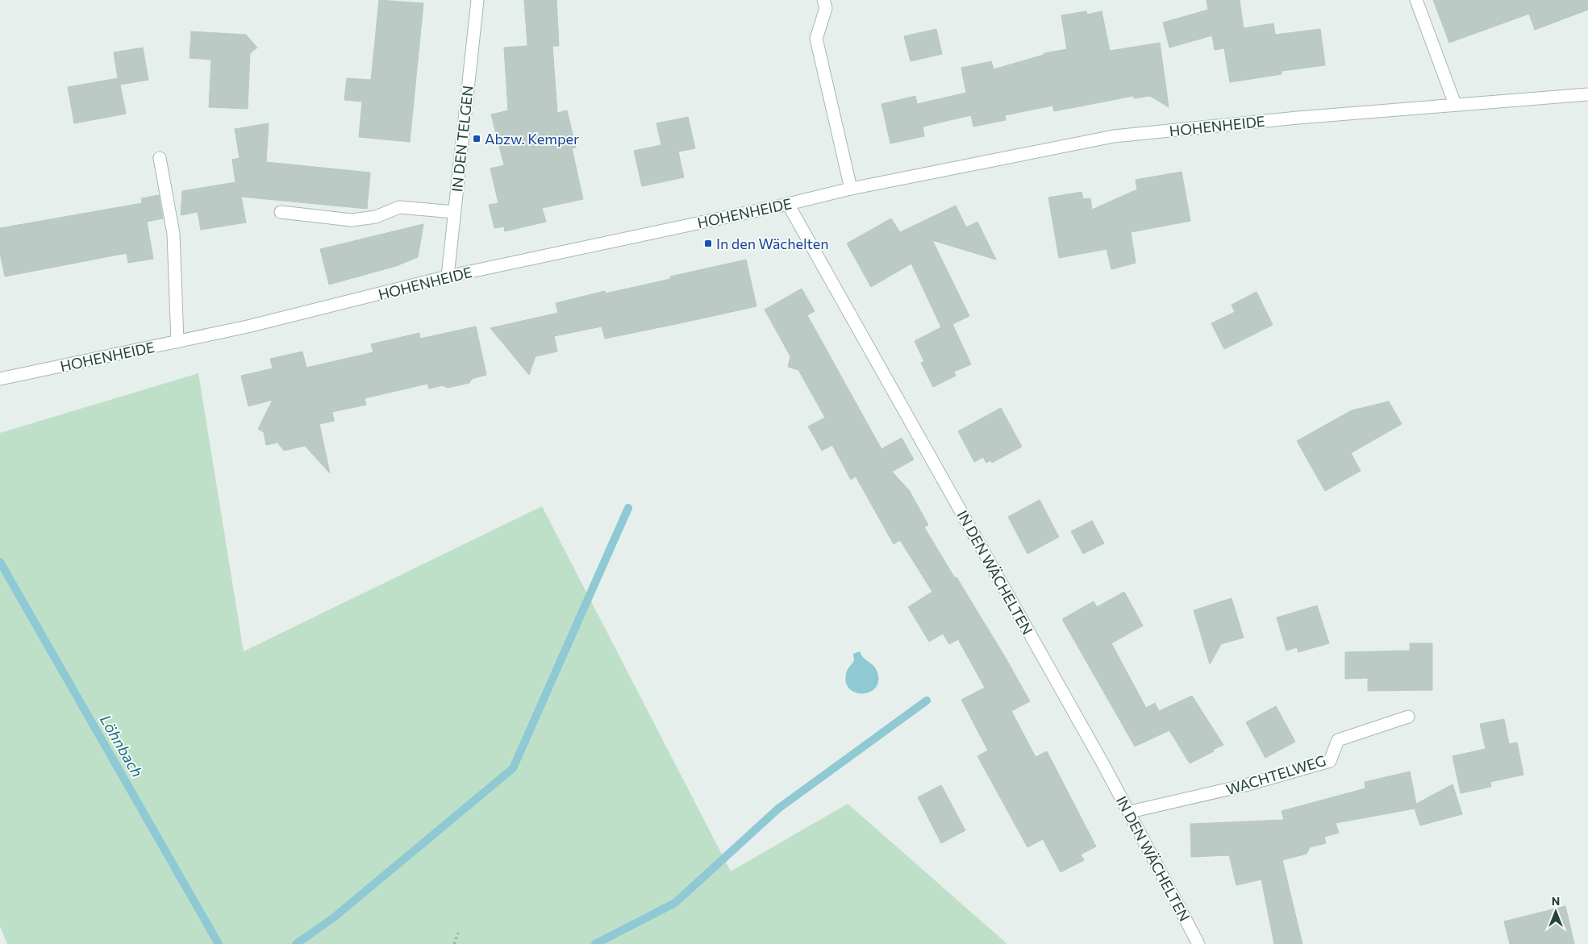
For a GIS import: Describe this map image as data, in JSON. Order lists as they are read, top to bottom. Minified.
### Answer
{"streets":{"street":["HOHENHEIDE","IN DEN TELGEN","IN DEN WÄCHELTEN","WACHTELWEG"]},"crossings":[["HOHENHEIDE","IN DEN TELGEN"],["HOHENHEIDE","IN DEN WÄCHELTEN"],["IN DEN WÄCHELTEN","WACHTELWEG"]],"water":["Löhnbach"],"places":{"transit":["Abzw. Kemper","In den Wächelten"]},"north":"top"}
